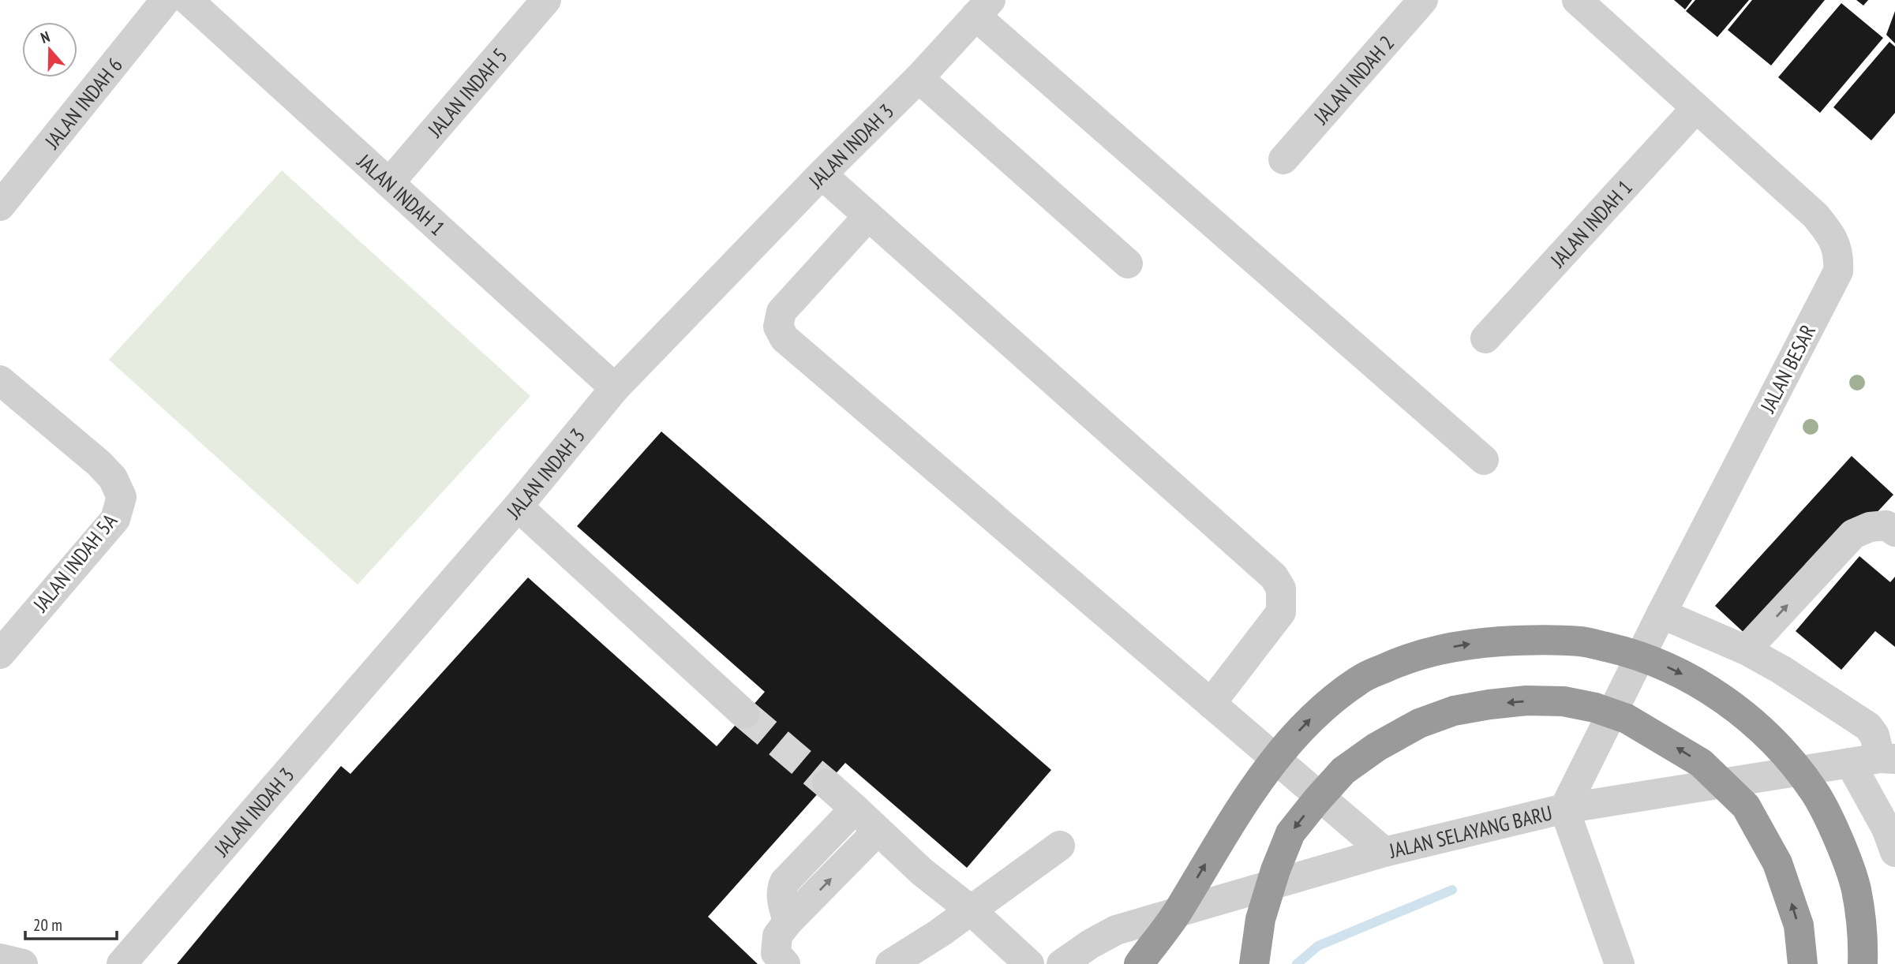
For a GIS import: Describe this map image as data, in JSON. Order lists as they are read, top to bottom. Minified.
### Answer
{"streets":{"street":["JALAN INDAH 2","JALAN INDAH 5","JALAN INDAH 6","JALAN INDAH 3","JALAN INDAH 1","JALAN BESAR","JALAN INDAH 5A","JALAN SELAYANG BARU"]},"crossings":[["JALAN INDAH 5","JALAN INDAH 1"],["JALAN INDAH 3","JALAN INDAH 1"],["JALAN INDAH 1","JALAN BESAR"],["JALAN BESAR","JALAN SELAYANG BARU"]],"scale_bar":"20 m","north":"top"}
